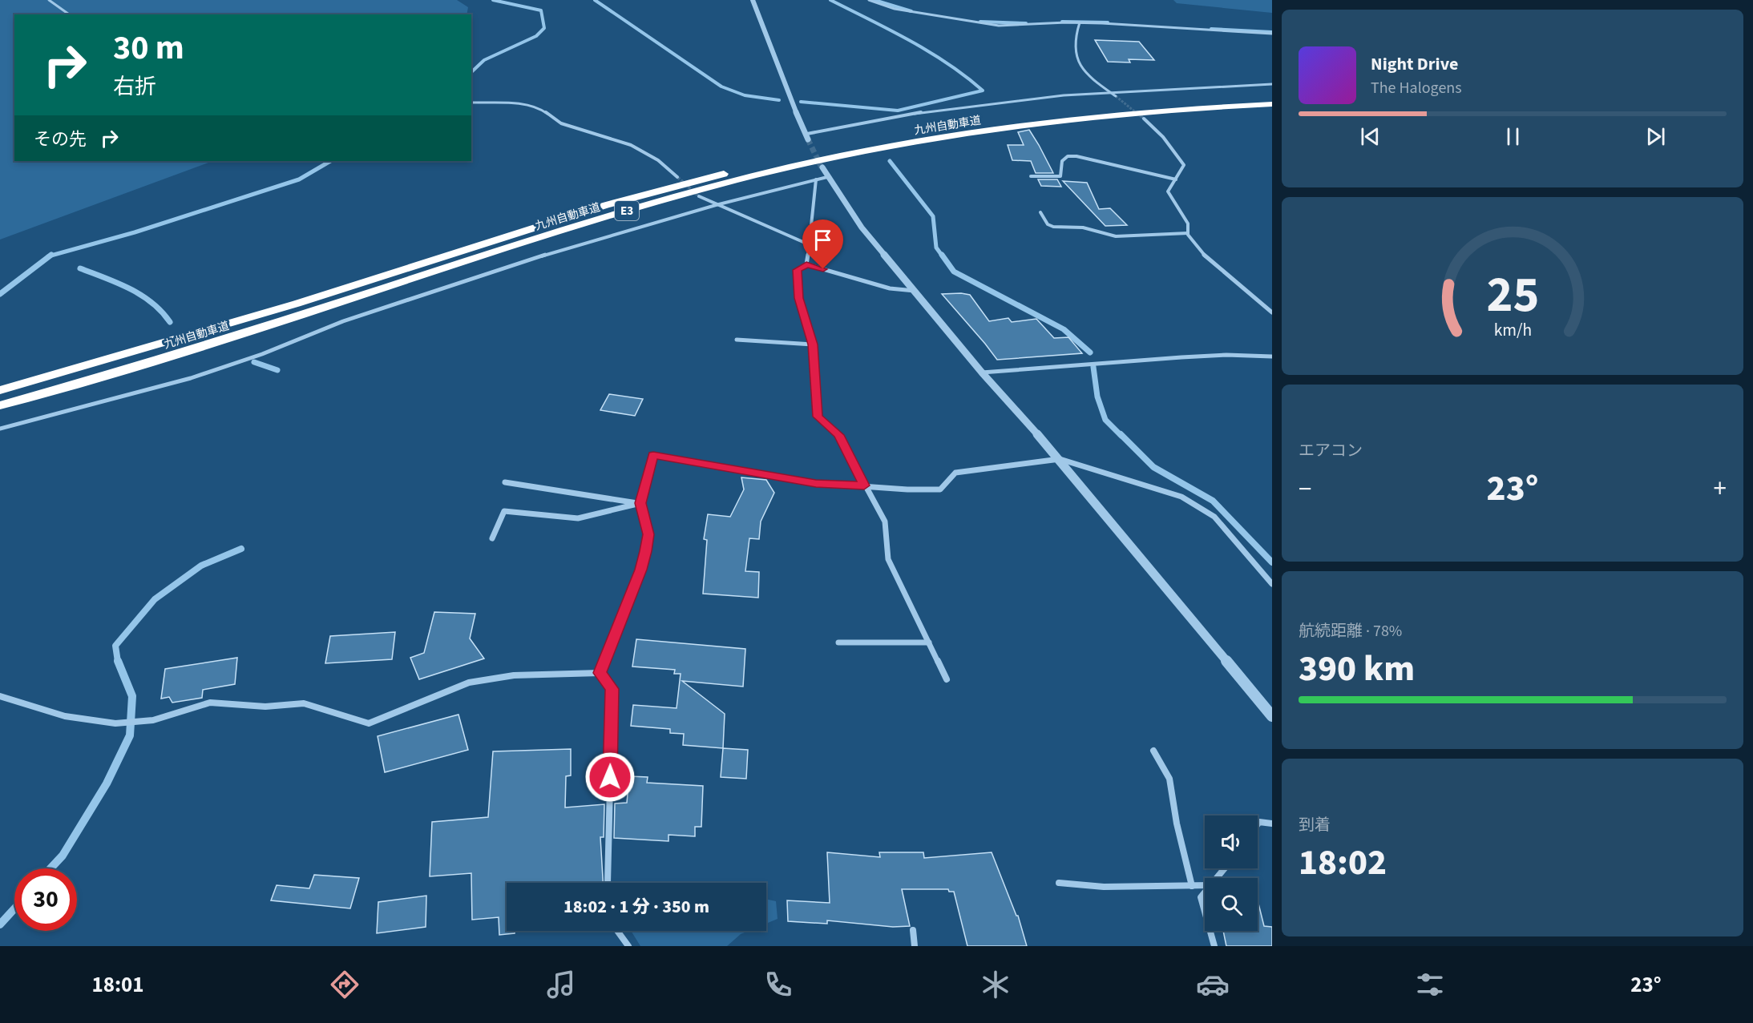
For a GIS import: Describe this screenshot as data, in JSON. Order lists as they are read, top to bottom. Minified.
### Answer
{"streets":{"highway":["九州自動車道","E3"]},"page":{"turn":["30 m","右折"],"song":["Night Drive","The Halogens"],"then":"その先","tile":["エアコン",["航続距離 · 78%","390 km"],["到着","18:02"]],"heat":["−","23°","+"],"limit":"30","trip":"18:02 · 1 分 · 350 m","tabs":["18:01","23°"],"gauge":["25","km/h"]}}
